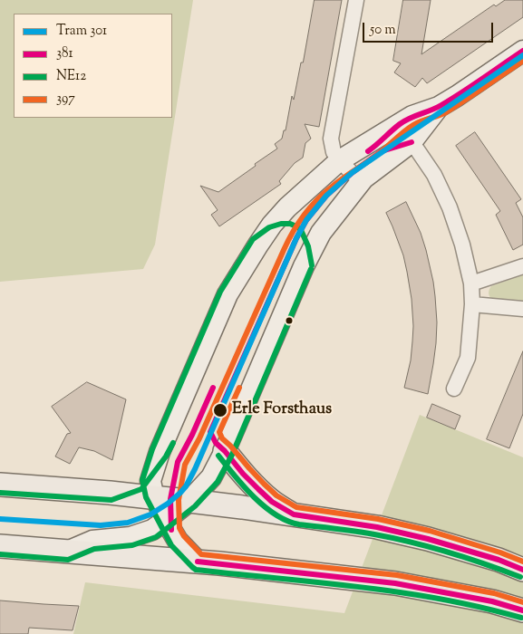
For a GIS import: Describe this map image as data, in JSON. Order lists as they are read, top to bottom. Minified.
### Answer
{"places":["Erle Forsthaus"],"lines":["transit line 381","tram line 301","transit line 397","transit line NE12"],"legend":["Tram 301","381","NE12","397"],"scale_bar":"50 m"}
